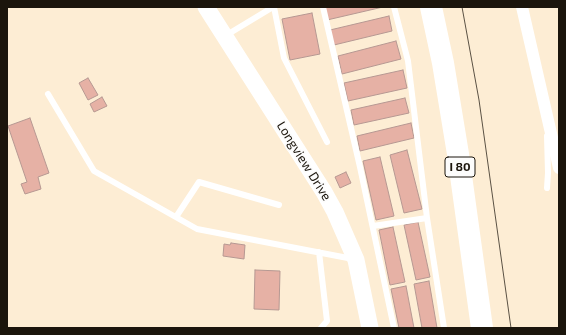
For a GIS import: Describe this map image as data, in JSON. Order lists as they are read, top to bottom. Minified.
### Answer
{"streets":{"highway":["I 80"],"street":["Longview Drive"]}}
